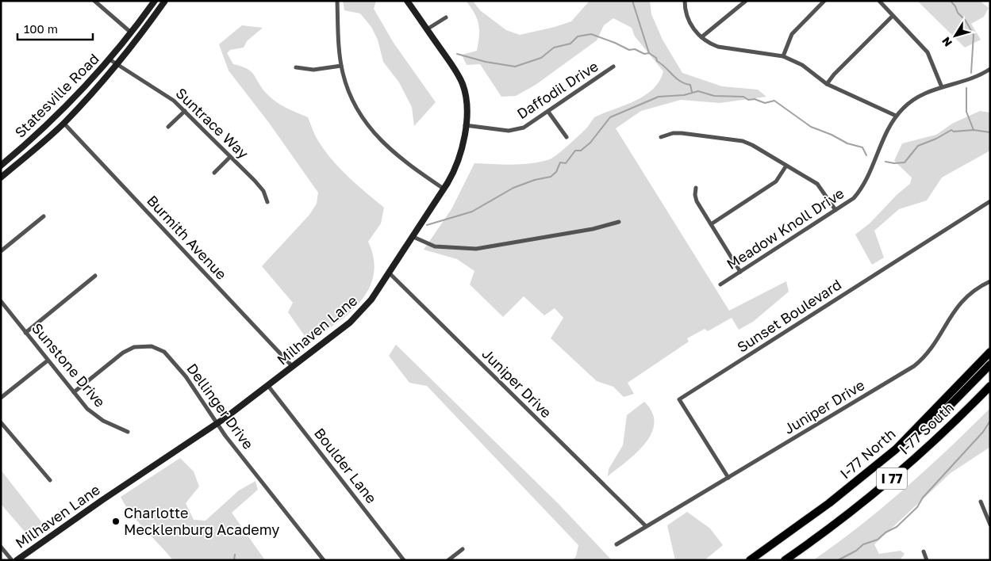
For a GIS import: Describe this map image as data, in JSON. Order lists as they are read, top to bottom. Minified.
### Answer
{"streets":{"highway":["I-77 South","I-77 North","I 77"],"street":["Daffodil Drive","Statesville Road","Suntrace Way","Meadow Knoll Drive","Burmith Avenue","Sunset Boulevard","Milhaven Lane","Sunstone Drive","Juniper Drive","Dellinger Drive","Boulder Lane"]},"crossings":[["Daffodil Drive","Milhaven Lane"],["Statesville Road","Suntrace Way"],["Statesville Road","Burmith Avenue"],["Burmith Avenue","Milhaven Lane"],["Sunset Boulevard","Juniper Drive"],["Milhaven Lane","Juniper Drive"],["Milhaven Lane","Dellinger Drive"],["Milhaven Lane","Boulder Lane"],["Sunstone Drive","Dellinger Drive"],["I-77 North","I 77"]],"places":["Charlotte Mecklenburg Academy"],"scale_bar":"100 m","north":"bottom left"}
